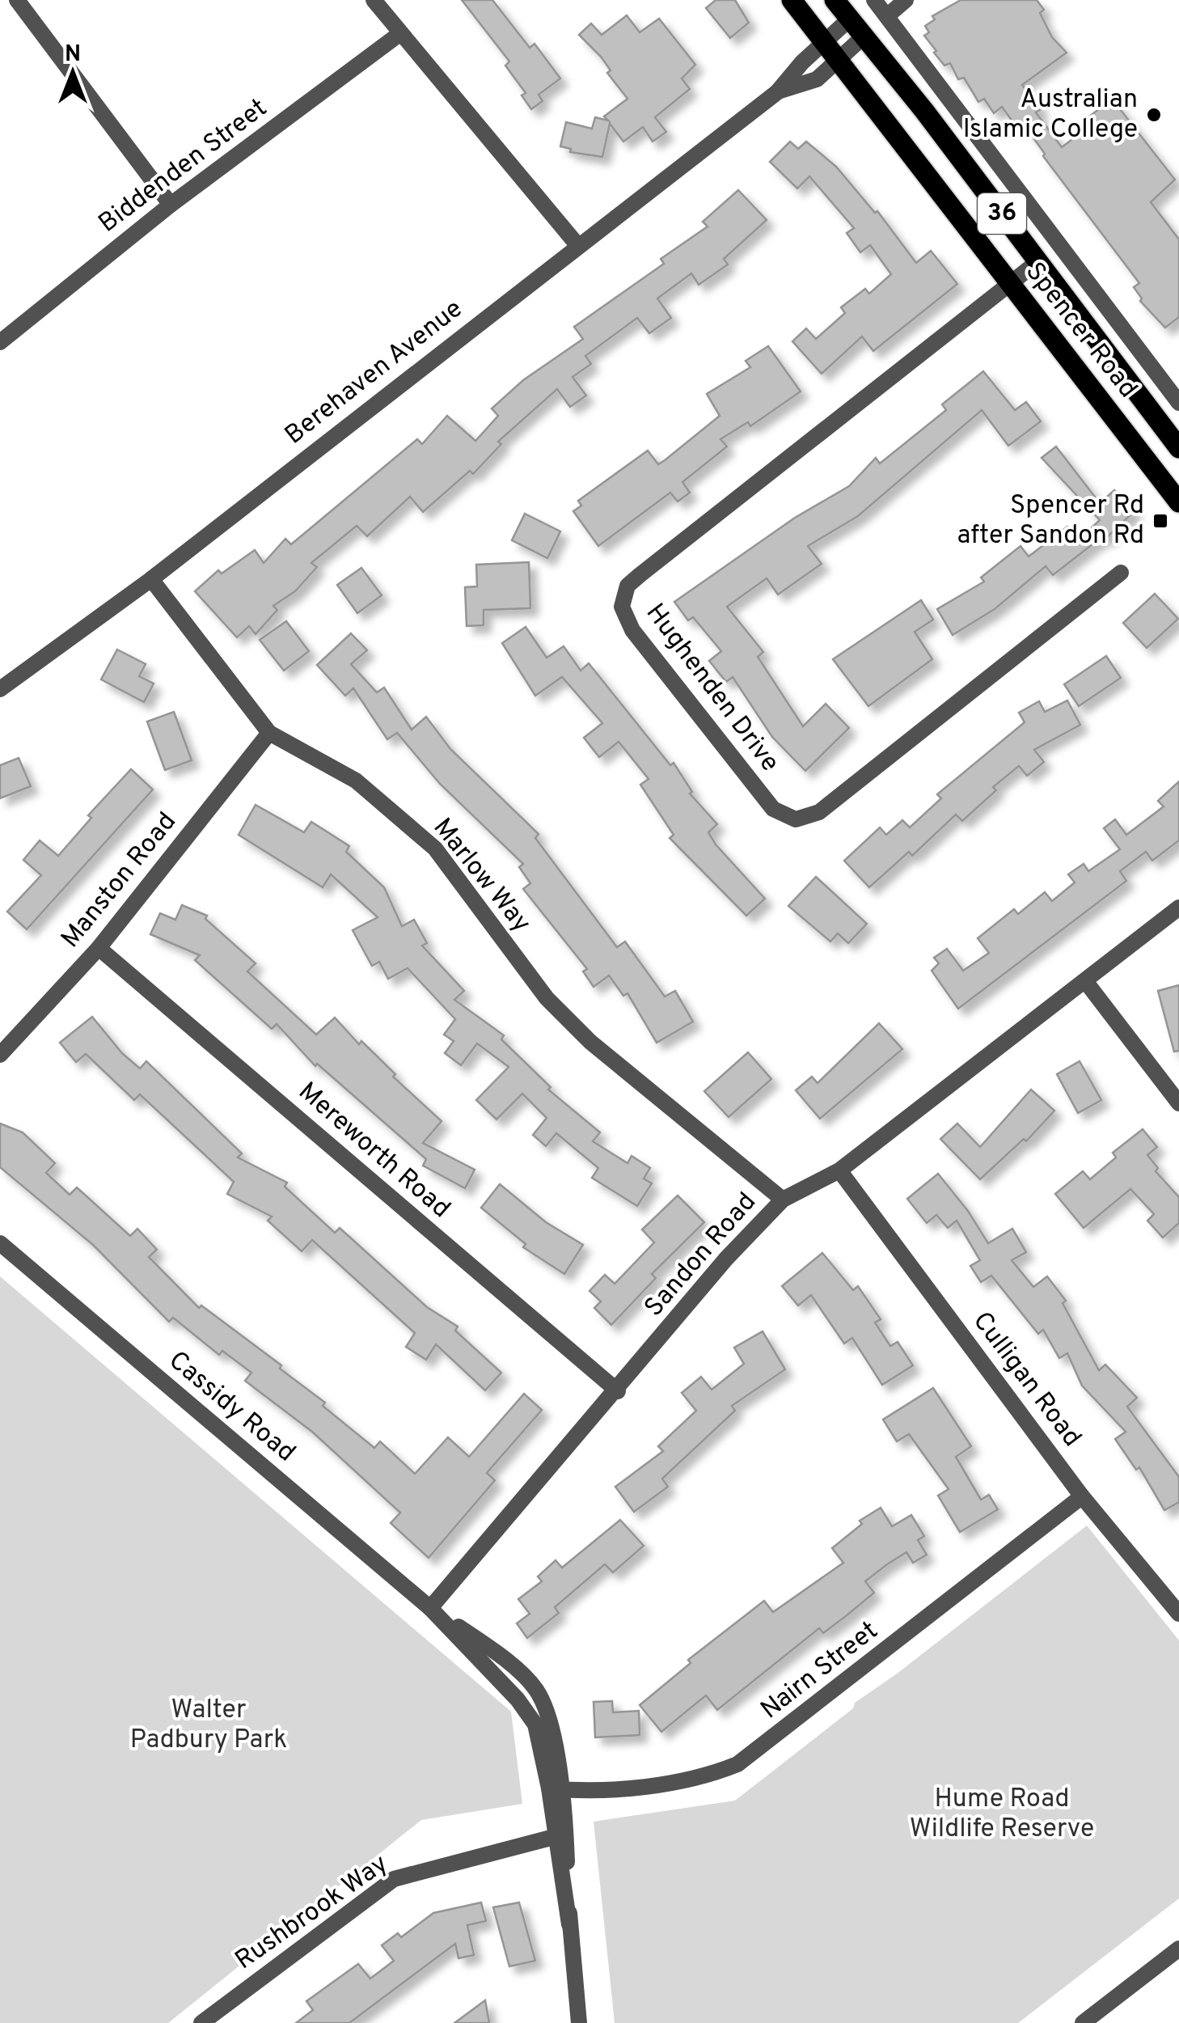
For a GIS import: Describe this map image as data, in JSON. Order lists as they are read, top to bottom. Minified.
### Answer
{"streets":{"main road":["36","Spencer Road"],"street":["Biddenden Street","Berehaven Avenue","Hughenden Drive","Marlow Way","Manston Road","Mereworth Road","Sandon Road","Culligan Road","Cassidy Road","Nairn Street","Rushbrook Way"]},"crossings":[["Spencer Road","Berehaven Avenue"],["Spencer Road","Hughenden Drive"],["Berehaven Avenue","Marlow Way"],["Marlow Way","Manston Road"],["Marlow Way","Sandon Road"],["Manston Road","Mereworth Road"],["Mereworth Road","Sandon Road"],["Sandon Road","Culligan Road"],["Sandon Road","Cassidy Road"],["Culligan Road","Nairn Street"],["Cassidy Road","Nairn Street"],["Cassidy Road","Rushbrook Way"]],"parks":["Walter Padbury Park","Hume Road Wildlife Reserve"],"places":{"other":["Australian Islamic College"],"transit":["Spencer Rd after Sandon Rd"]},"north":"top"}
